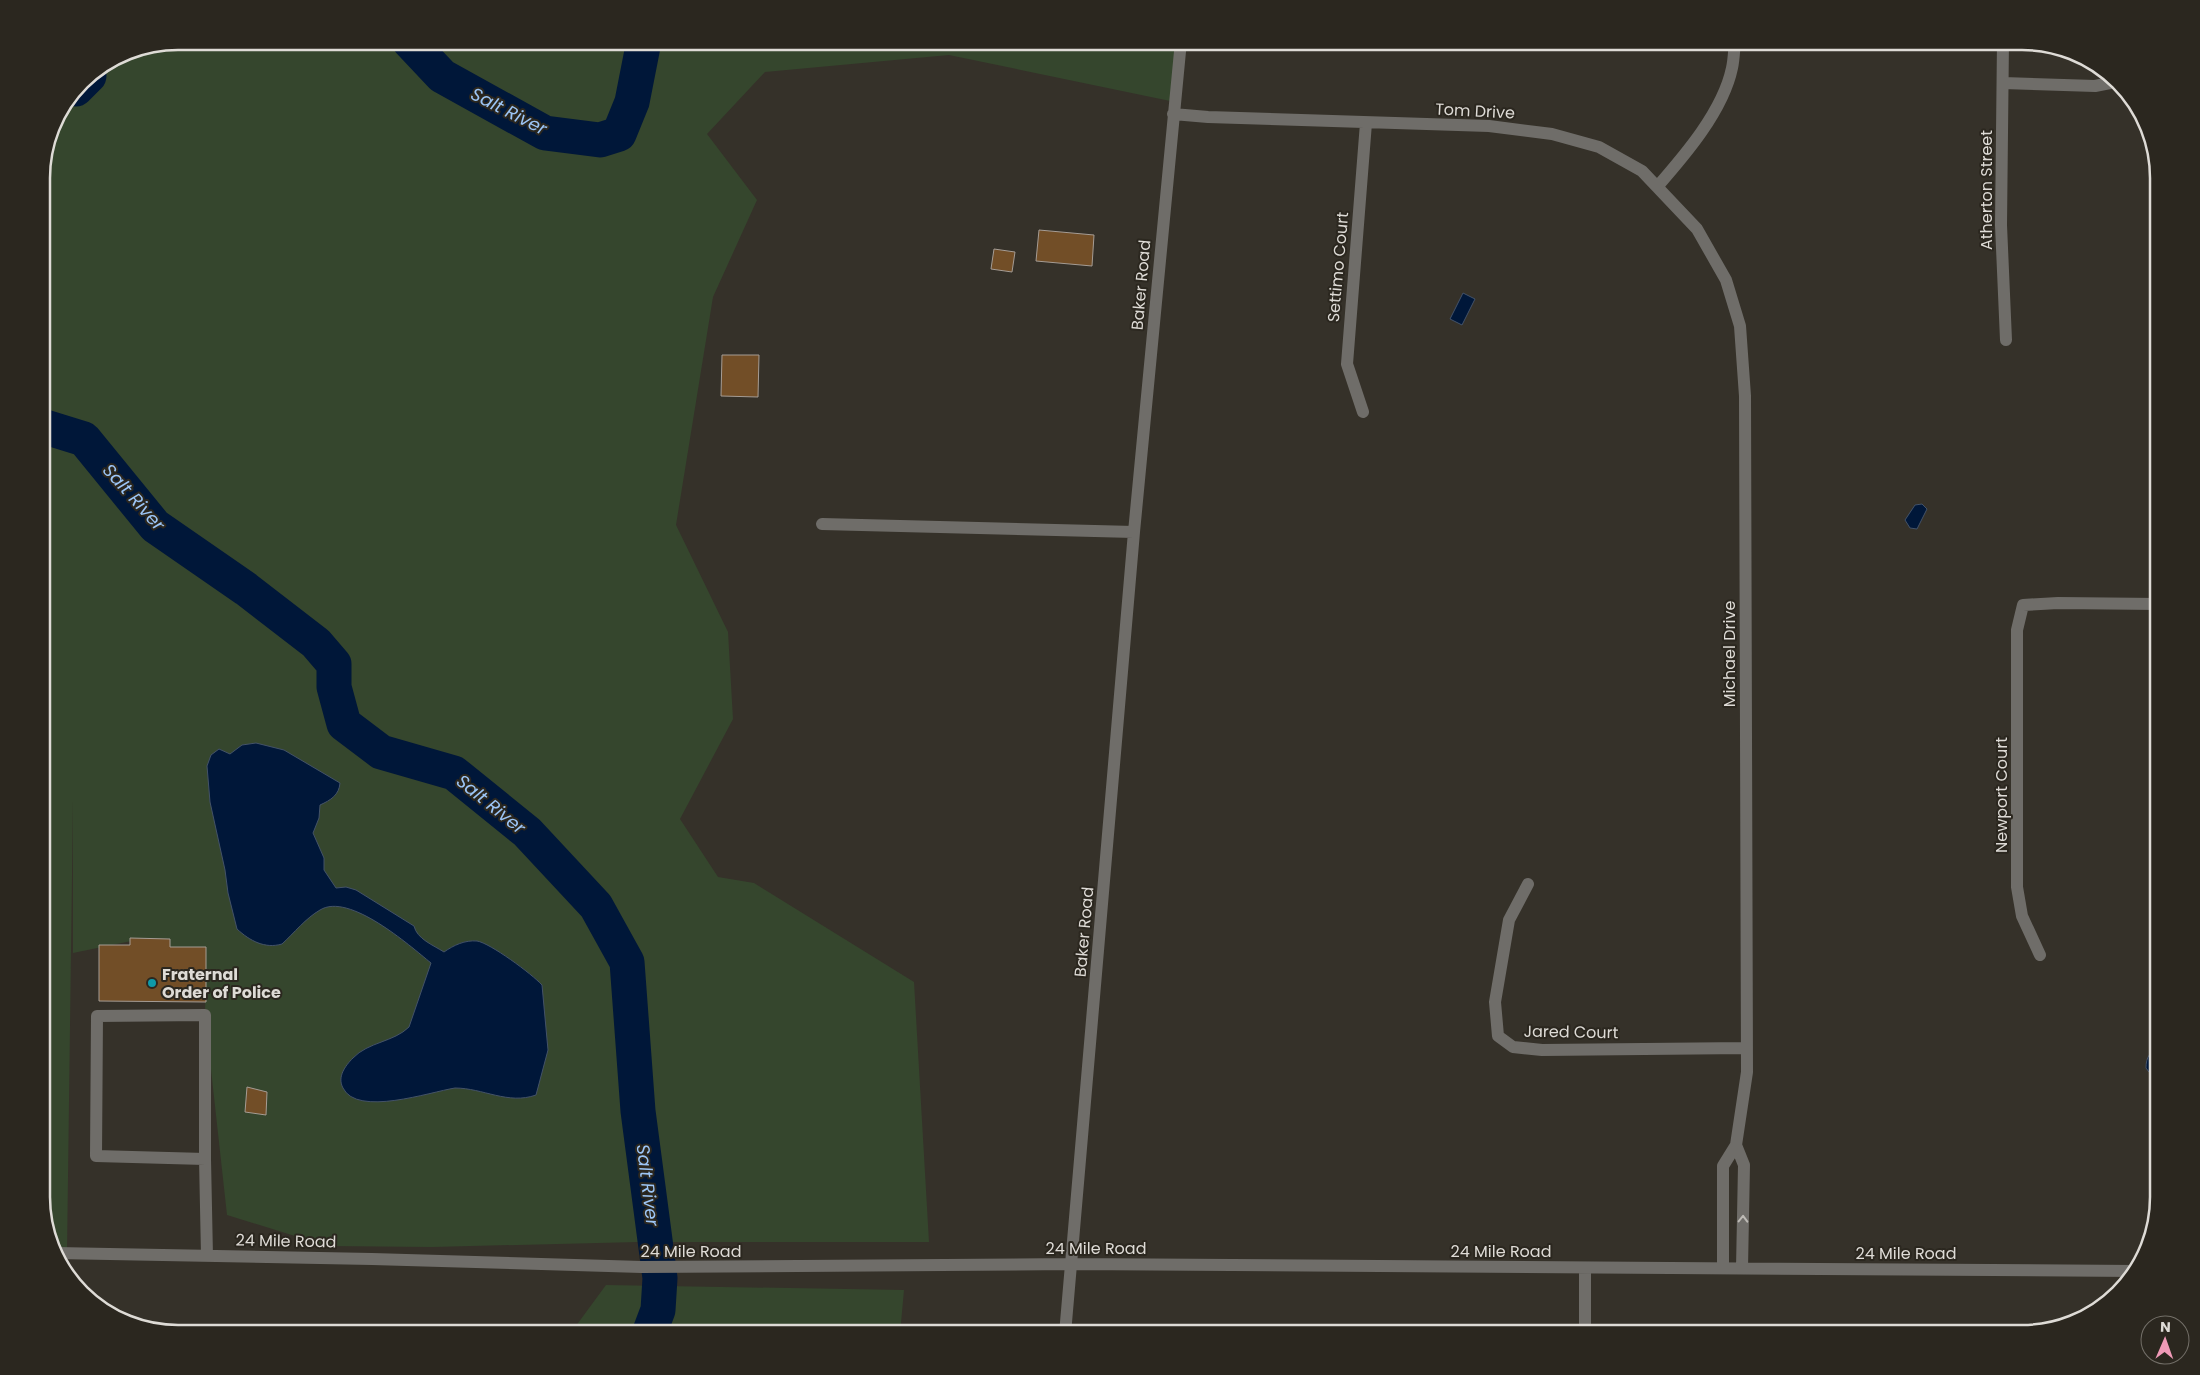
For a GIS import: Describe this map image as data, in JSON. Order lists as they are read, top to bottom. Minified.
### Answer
{"streets":{"street":["Tom Drive","Atherton Street","Settimo Court","Baker Road","Michael Drive","Newport Court","Jared Court","24 Mile Road"]},"crossings":[["Tom Drive","Settimo Court"],["Tom Drive","Baker Road"],["Tom Drive","Michael Drive"],["Baker Road","24 Mile Road"],["Michael Drive","Jared Court"],["Michael Drive","24 Mile Road"]],"water":["Salt River"],"places":["Fraternal Order of Police"],"north":"top"}
